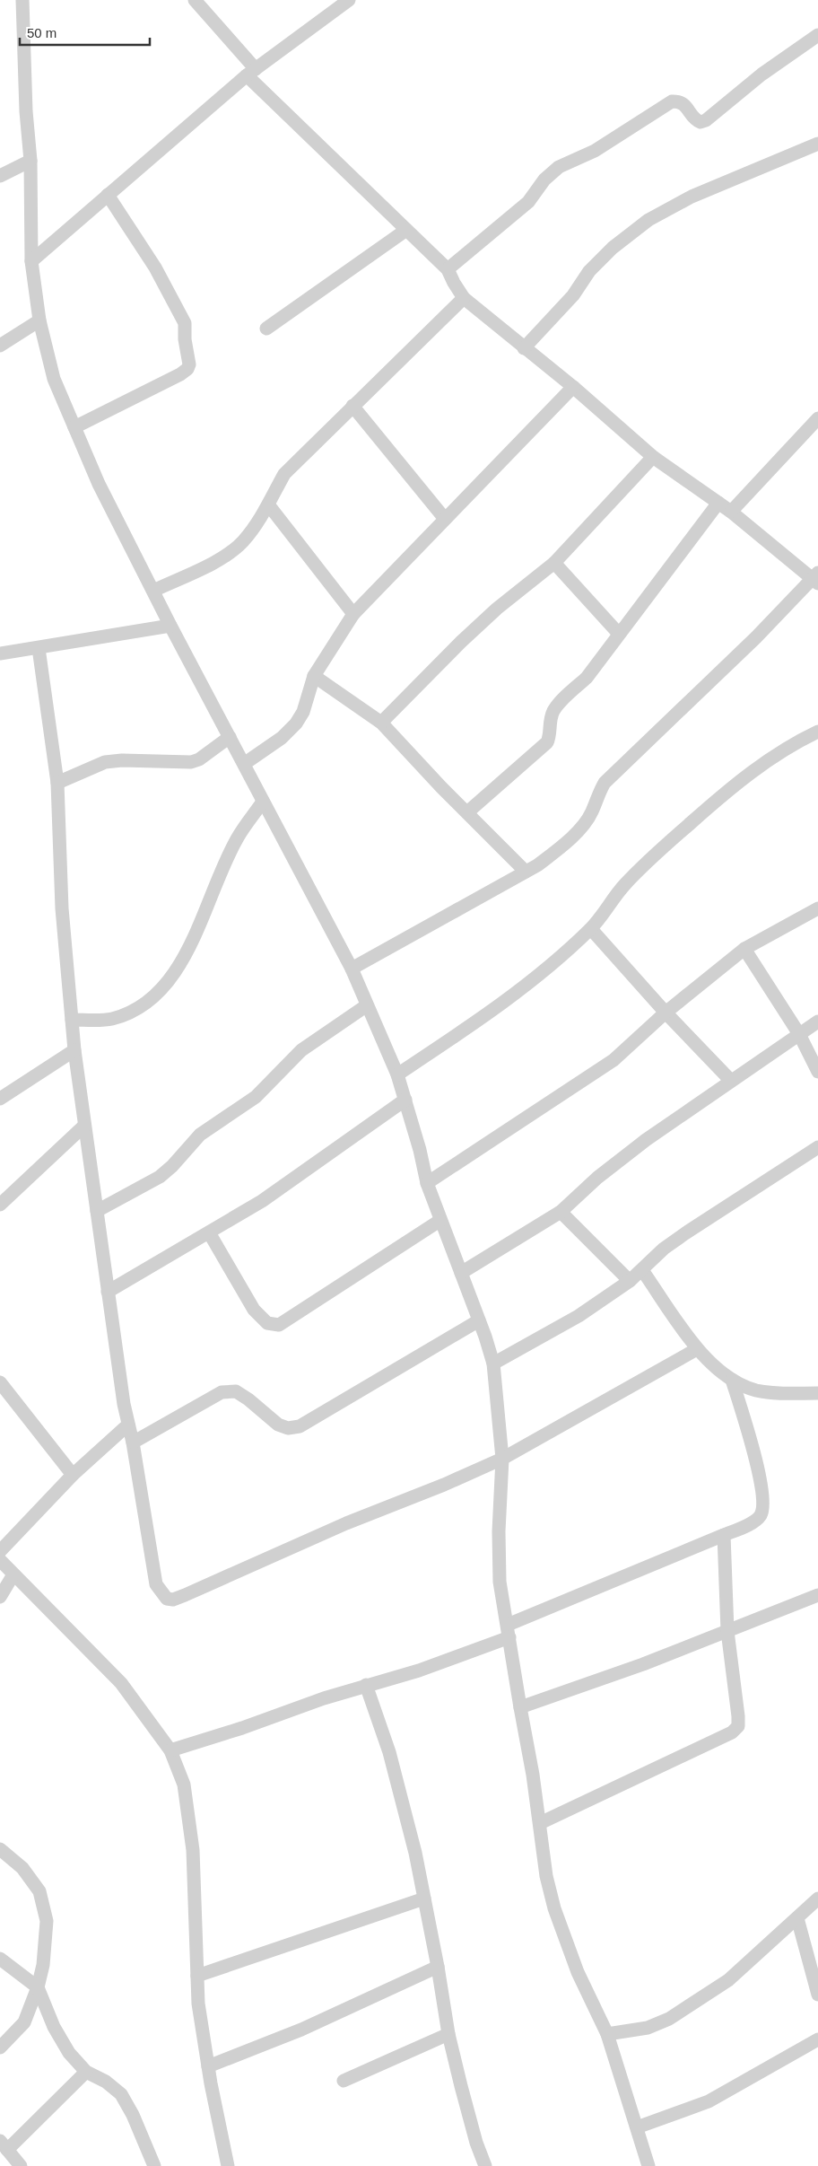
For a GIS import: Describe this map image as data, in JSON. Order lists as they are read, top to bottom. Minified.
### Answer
{"scale_bar":"50 m"}
